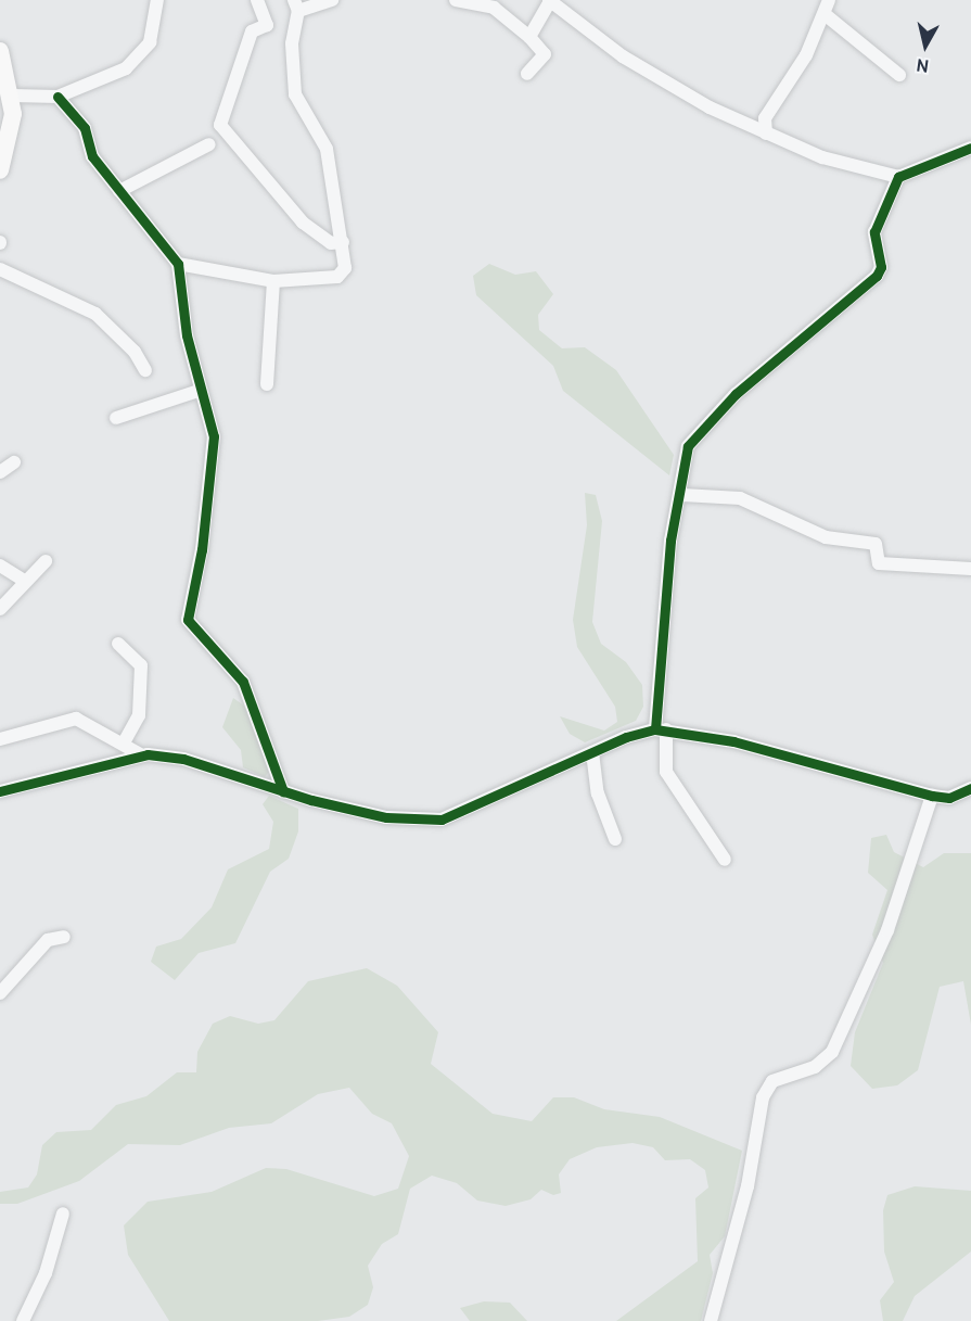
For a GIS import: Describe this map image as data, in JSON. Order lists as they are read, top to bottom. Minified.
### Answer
{"north":"bottom"}
